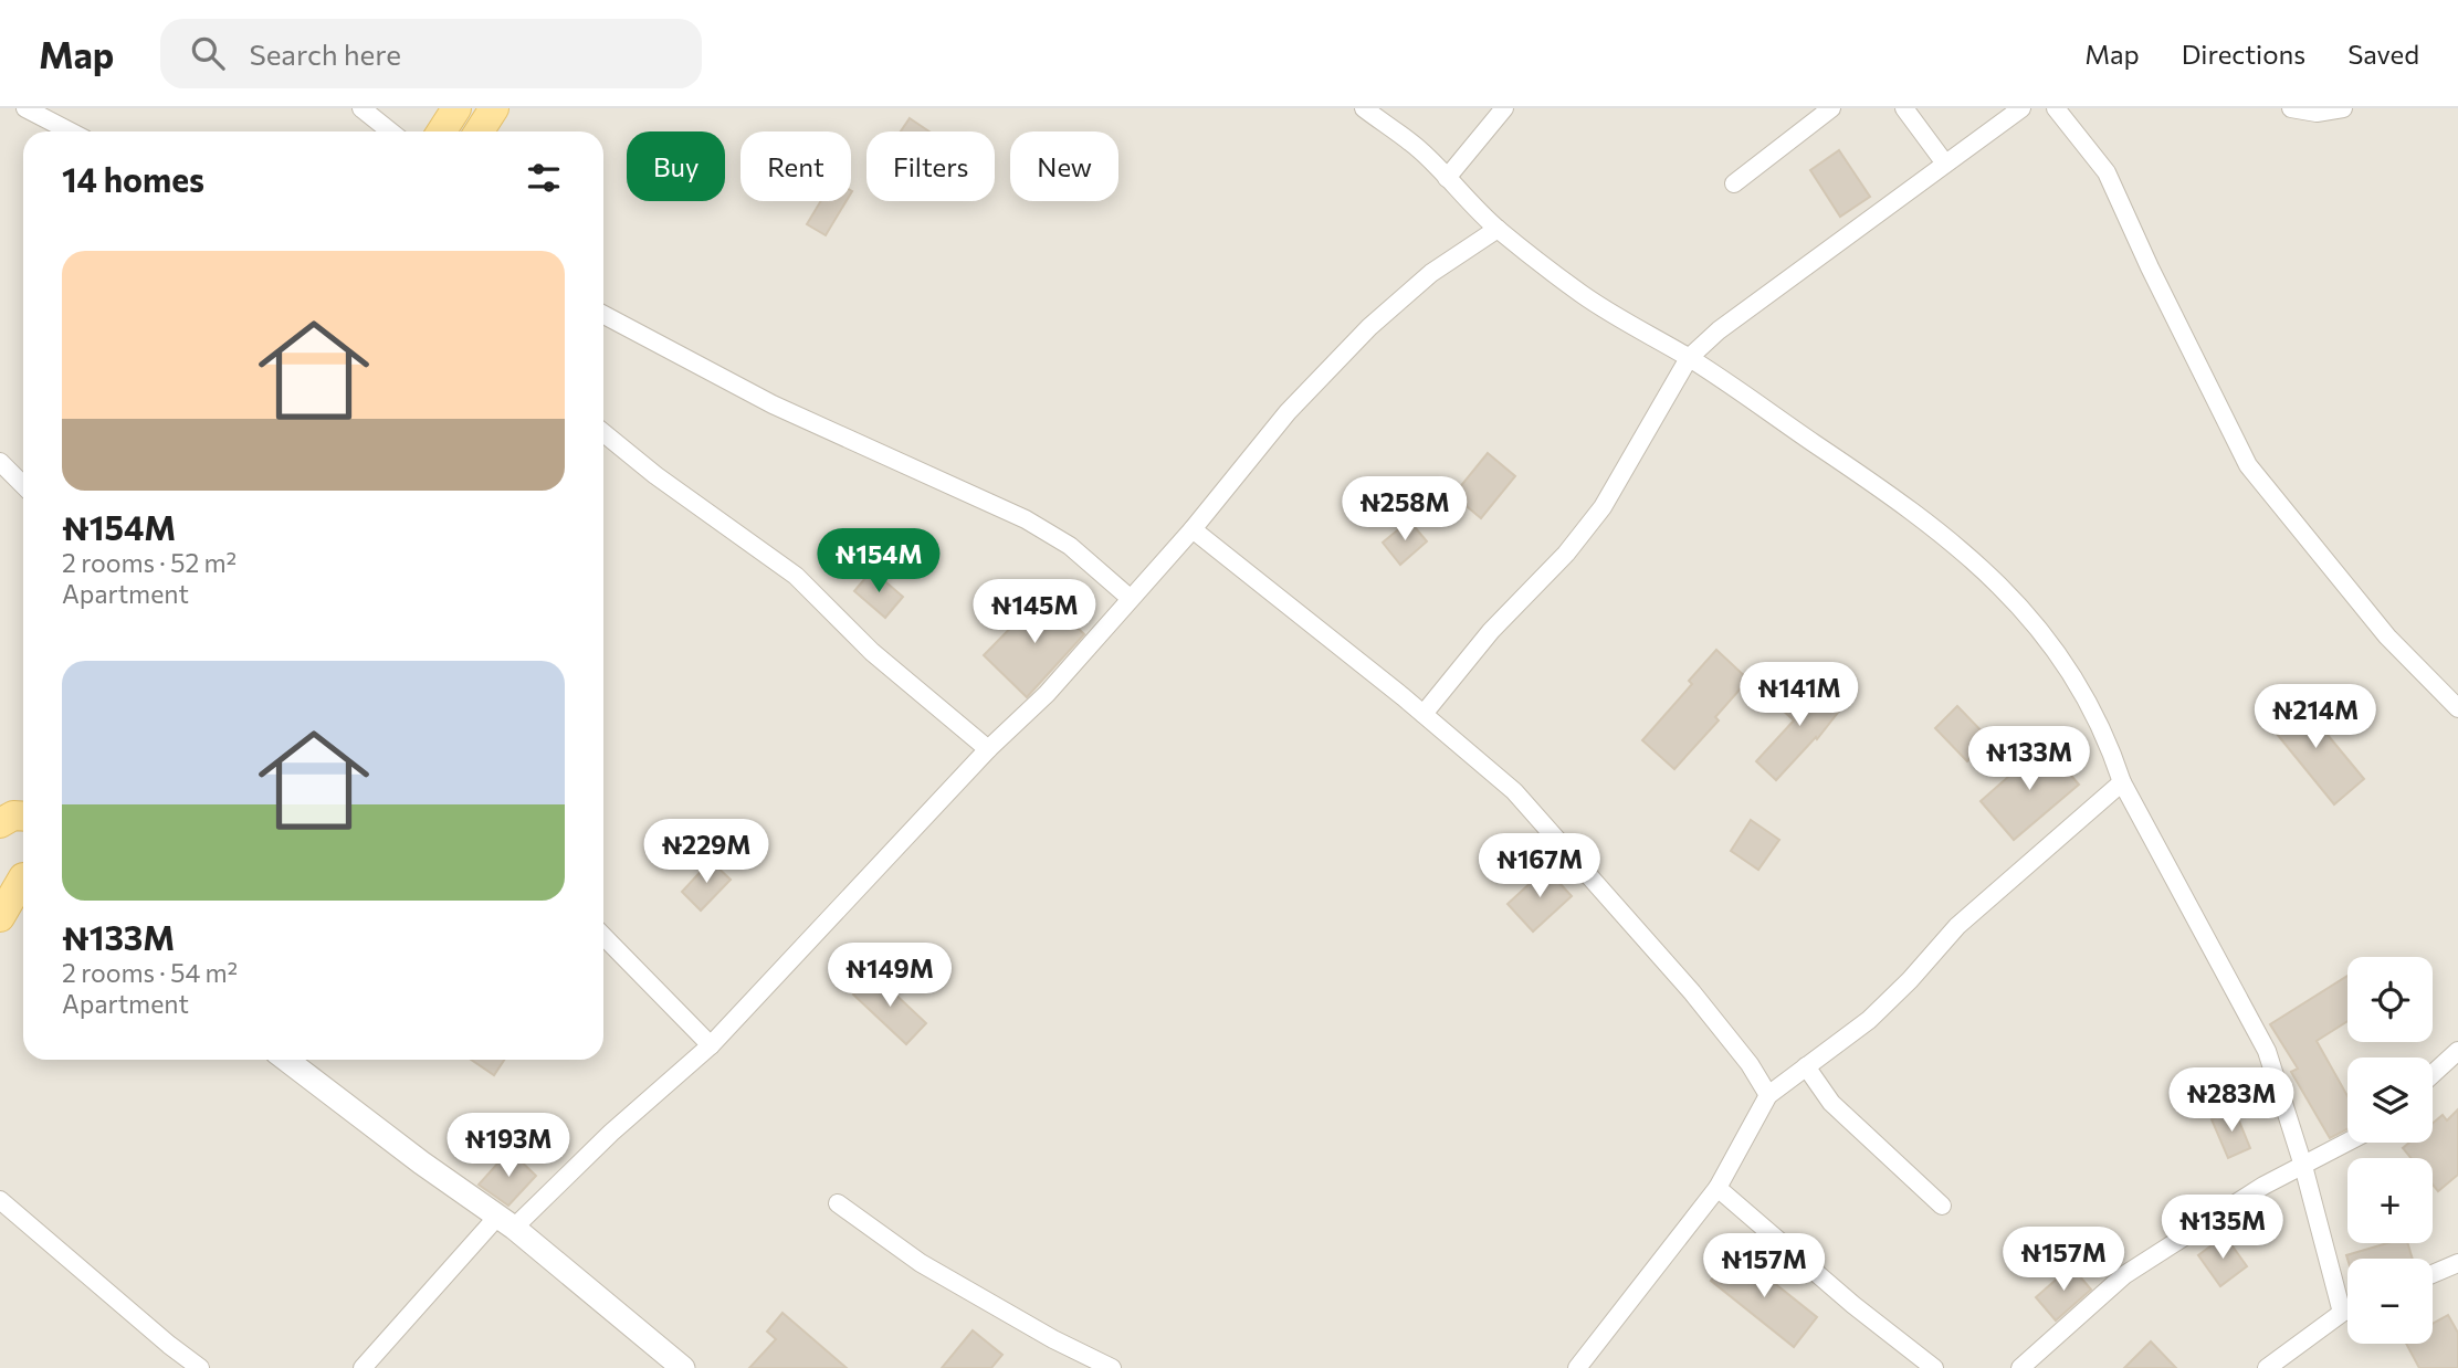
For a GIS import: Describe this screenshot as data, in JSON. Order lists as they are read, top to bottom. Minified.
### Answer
{"page":{"header":"Map","search":"Search here","nav":["Map","Directions","Saved"],"chip":["Buy","Rent","Filters","New"],"heading":"14 homes","list":[{"name":"₦154M","note":"2 rooms · 52 m² · Apartment"},{"name":"₦133M","note":"2 rooms · 54 m² · Apartment"}],"price":["₦258M","₦154M","₦145M","₦141M","₦214M","₦133M","₦229M","₦167M","₦149M","₦283M","₦193M","₦135M","₦157M","₦157M"],"map_buttons":["+","−"]}}
